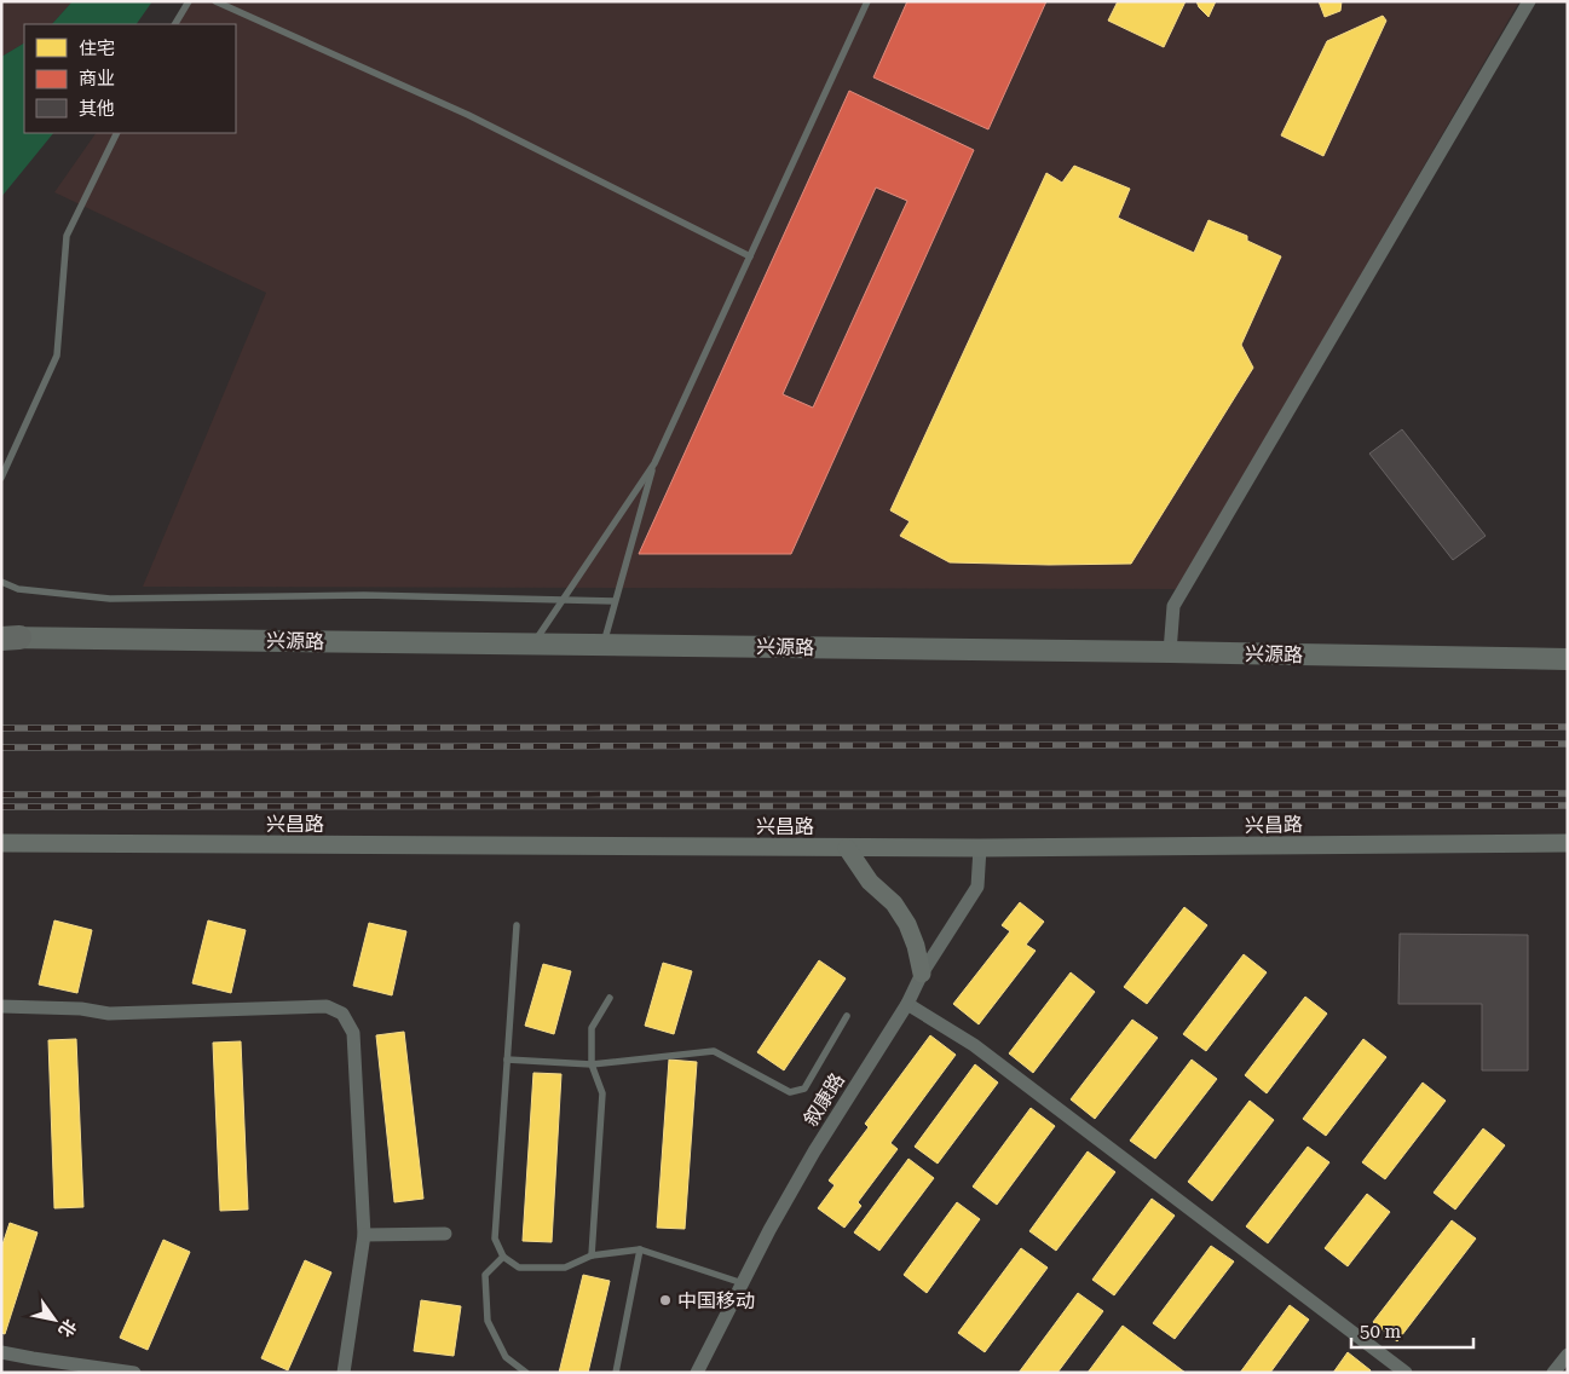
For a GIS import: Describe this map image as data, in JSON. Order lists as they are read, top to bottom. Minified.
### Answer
{"streets":{"main road":["兴源路","兴昌路"],"street":["叙康路"]},"crossings":[["兴昌路","叙康路"]],"places":["中国移动"],"legend":["住宅","商业","其他"],"scale_bar":"50 m","north":"bottom right"}
